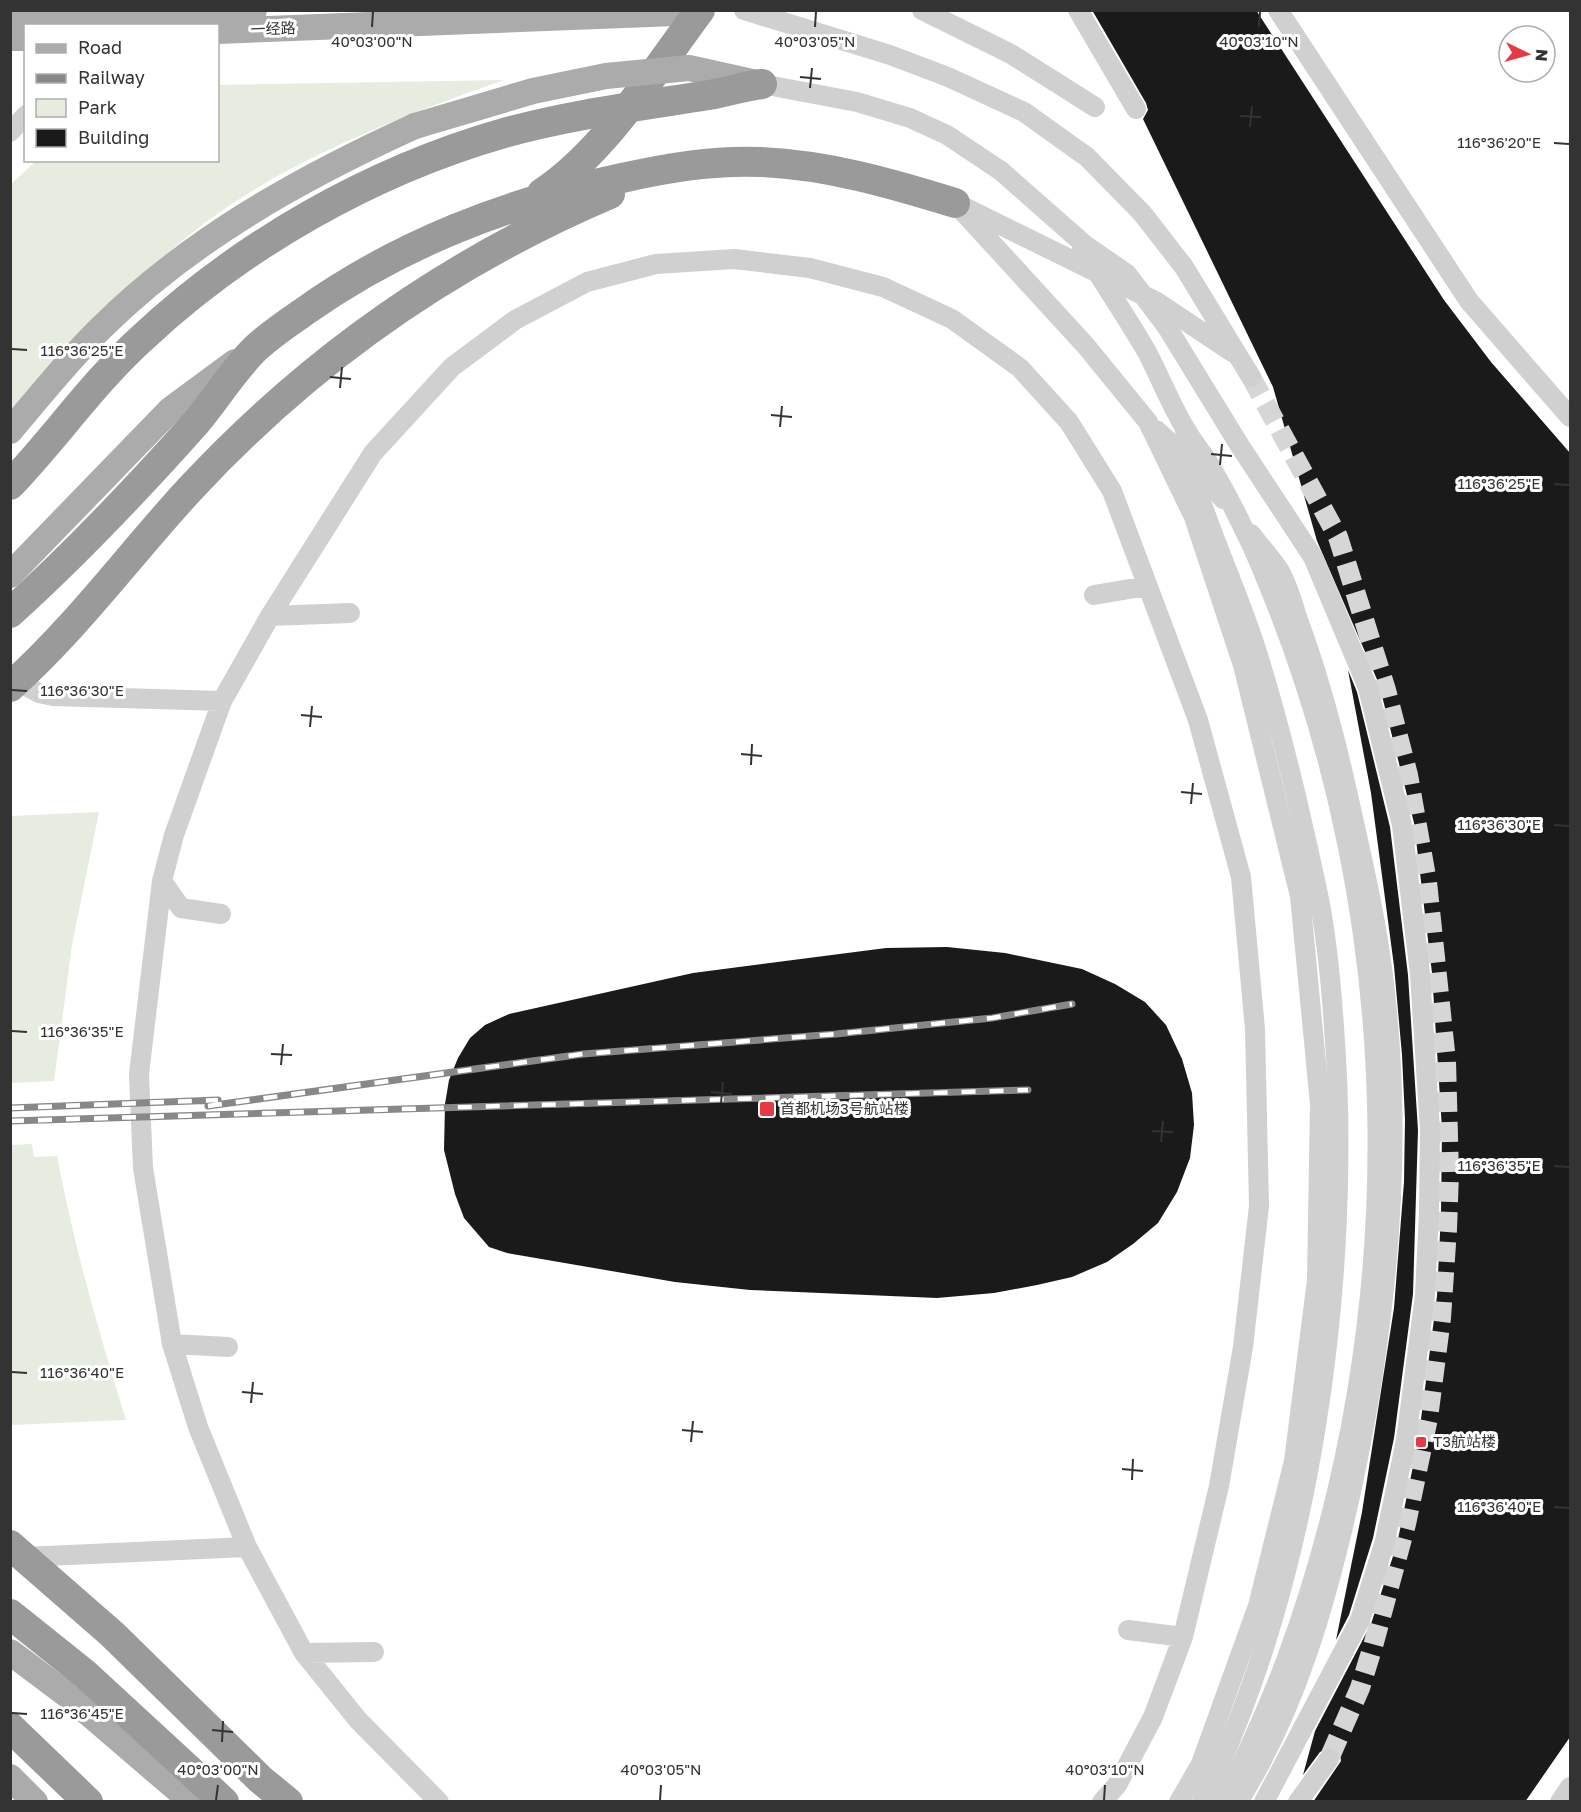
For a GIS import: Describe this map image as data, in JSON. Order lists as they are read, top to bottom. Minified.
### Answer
{"streets":{"main road":["一经路"]},"places":{"transit":["首都机场3号航站楼","T3航站楼"]},"legend":["Road","Railway","Park","Building"],"north":"right","coordinates":["40°03'00\"N","40°03'05\"N","40°03'10\"N","116°36'20\"E","116°36'25\"E","116°36'30\"E","116°36'35\"E","116°36'40\"E","116°36'45\"E"]}
